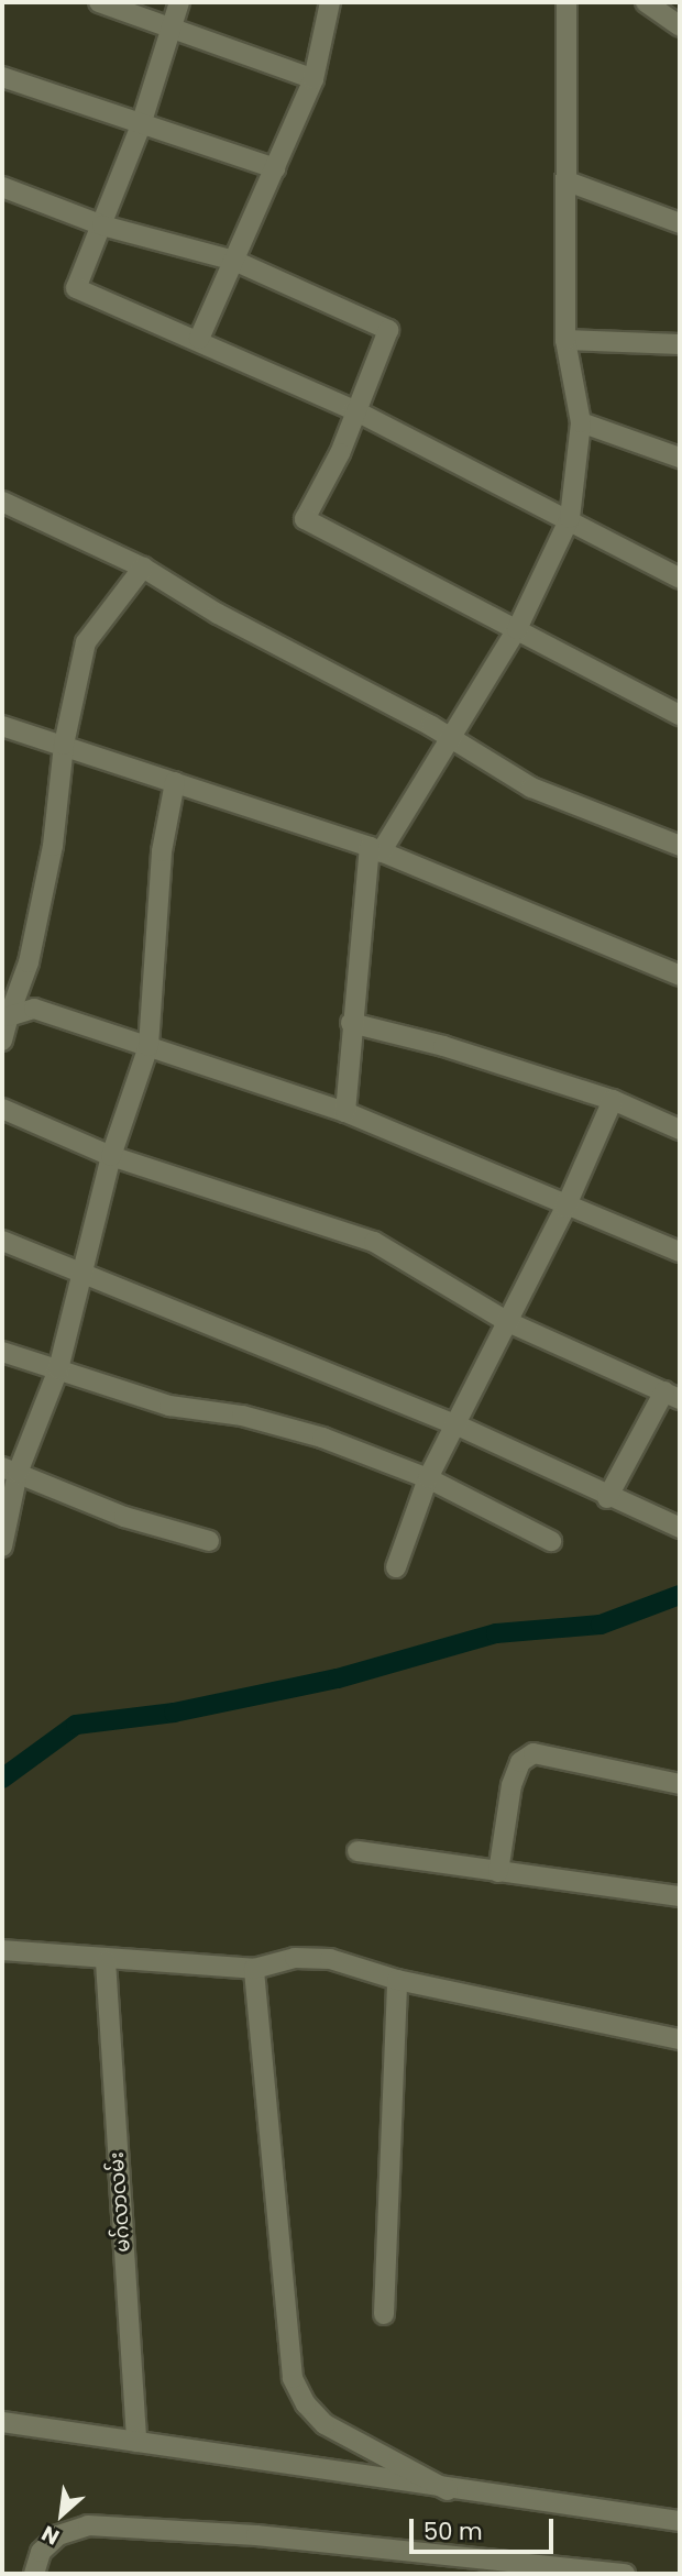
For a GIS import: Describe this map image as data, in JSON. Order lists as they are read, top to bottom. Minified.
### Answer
{"streets":{"street":["မဂ်လာလမ်း"]},"scale_bar":"50 m","north":"bottom left"}
